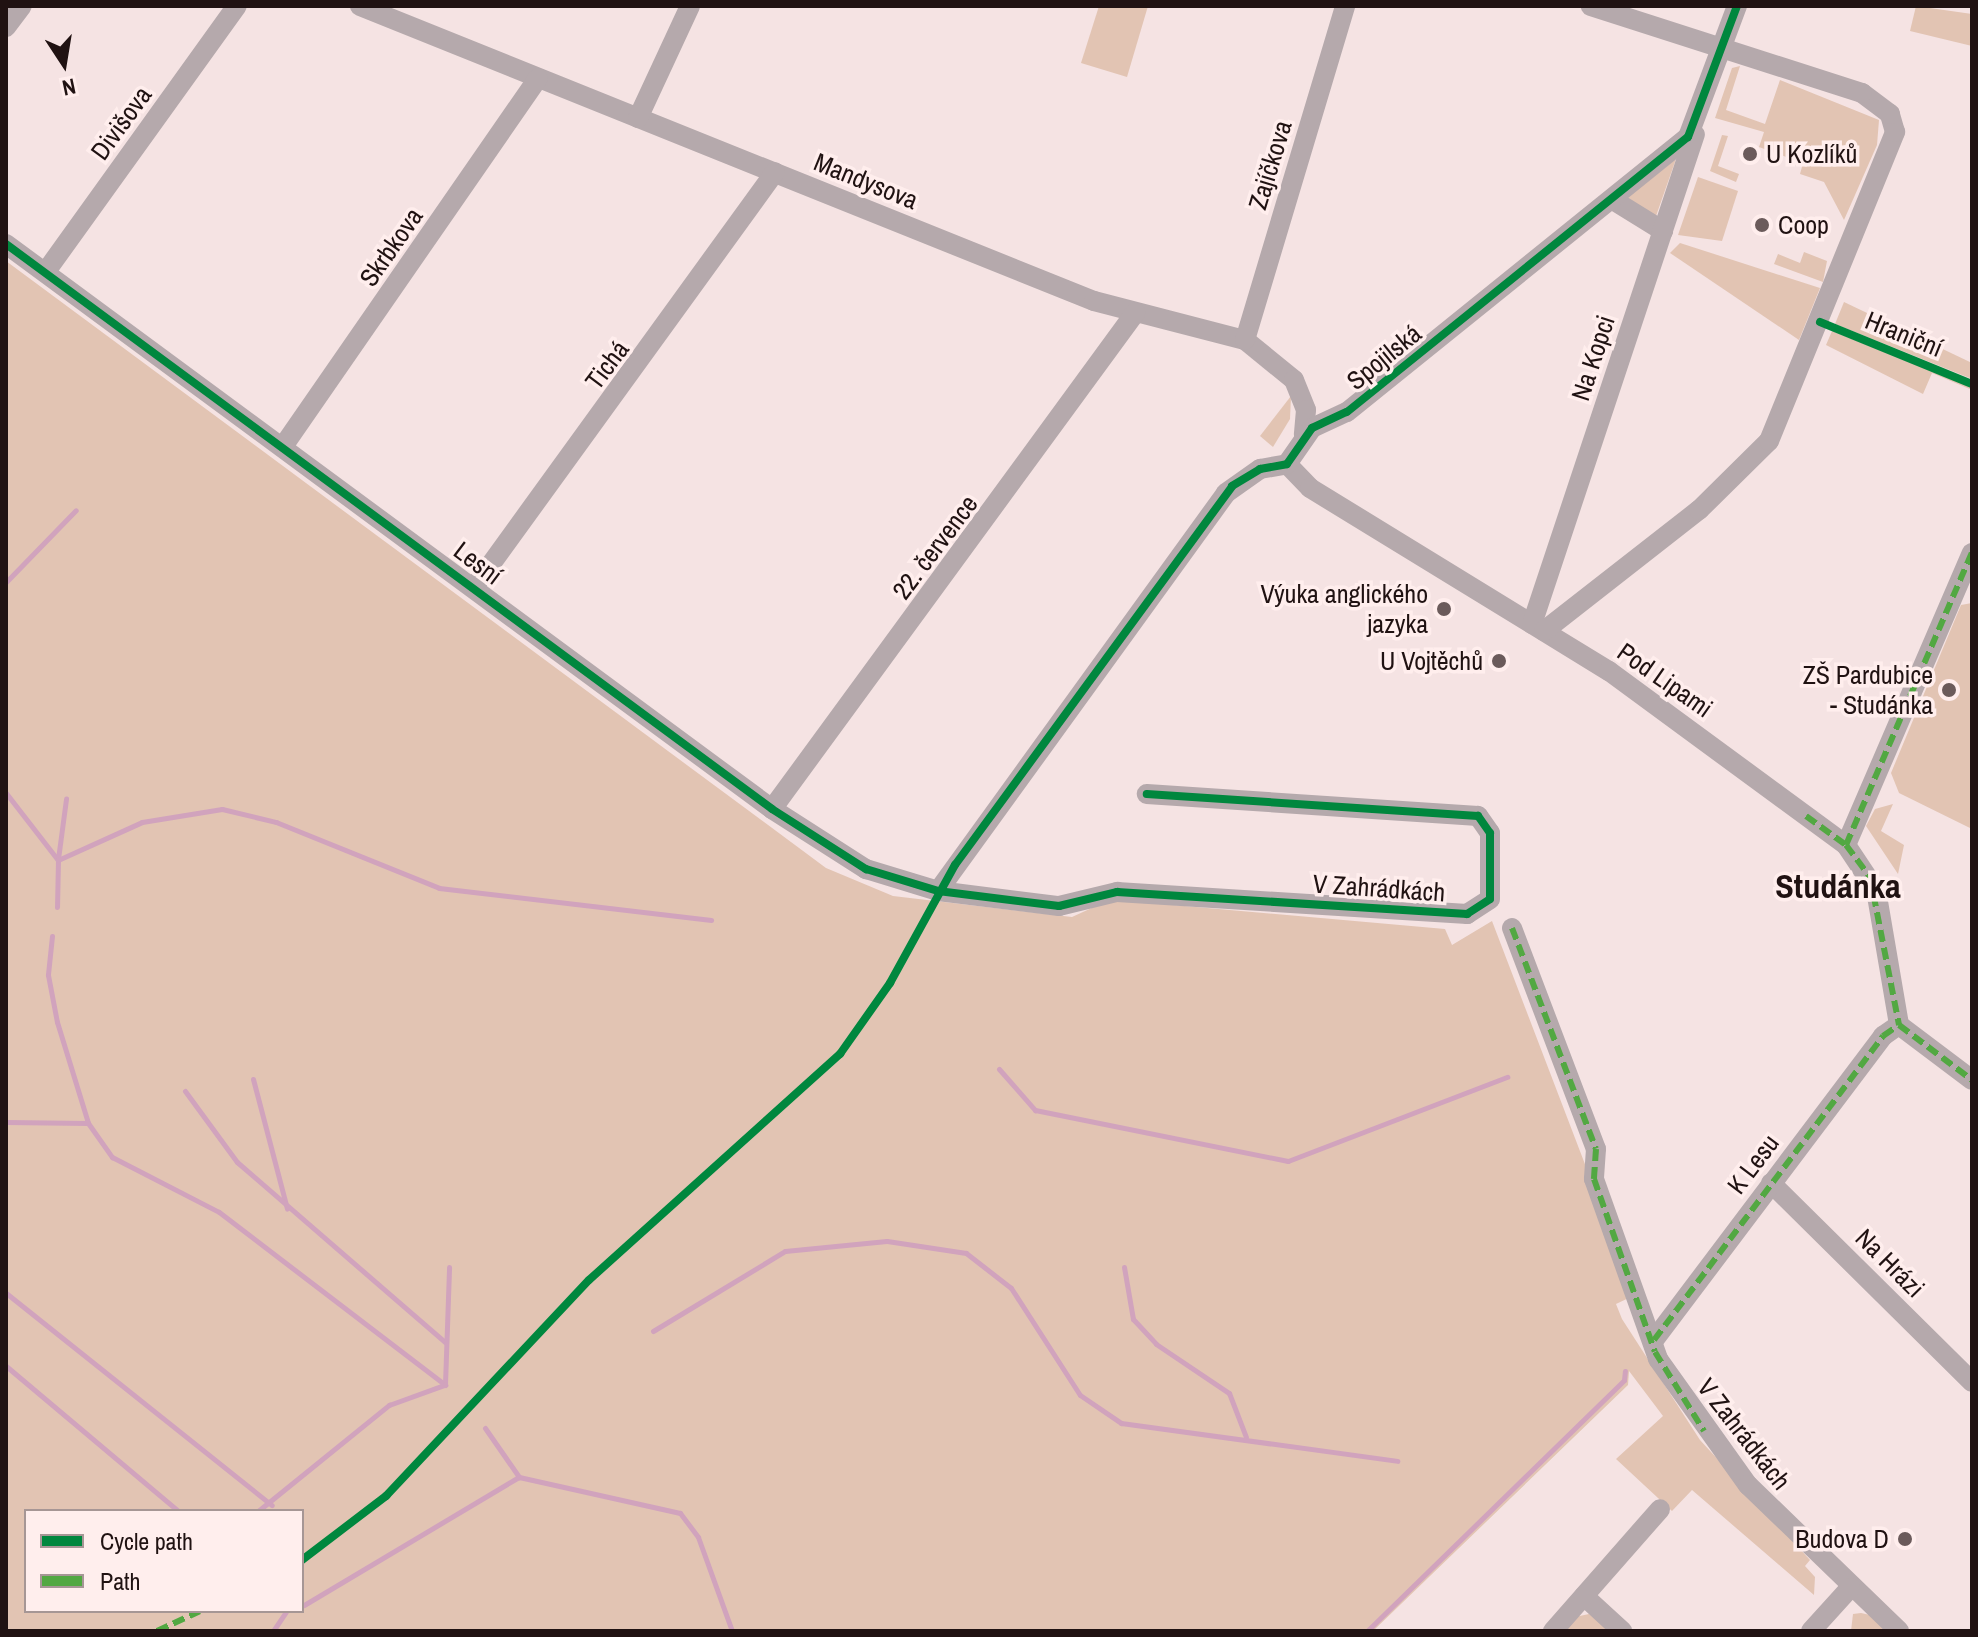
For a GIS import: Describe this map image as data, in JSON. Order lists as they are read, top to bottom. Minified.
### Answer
{"streets":{"street":["Divišova","Zajíčkova","Mandysova","Skrbkova","Spojilská","Na Kopci","Tichá","22. července","Lesní","Pod Lipami","V Zahrádkách","K Lesu","Na Hrázi"],"cycle path":["Hraniční"]},"crossings":[["Divišova","Lesní"],["Zajíčkova","Mandysova"],["Mandysova","Skrbkova"],["Mandysova","Spojilská"],["Mandysova","Tichá"],["Mandysova","22. července"],["Skrbkova","Lesní"],["Spojilská","Na Kopci"],["Na Kopci","Pod Lipami"],["Tichá","Lesní"],["22. července","Lesní"],["Lesní","V Zahrádkách"],["Pod Lipami","K Lesu"],["V Zahrádkách","K Lesu"],["K Lesu","Na Hrázi"]],"districts":["Studánka"],"places":["U Kozlíků","Coop","Výuka anglického jazyka","U Vojtěchů","ZŠ Pardubice - Studánka","Budova D"],"legend":["Cycle path","Path"],"north":"bottom"}
